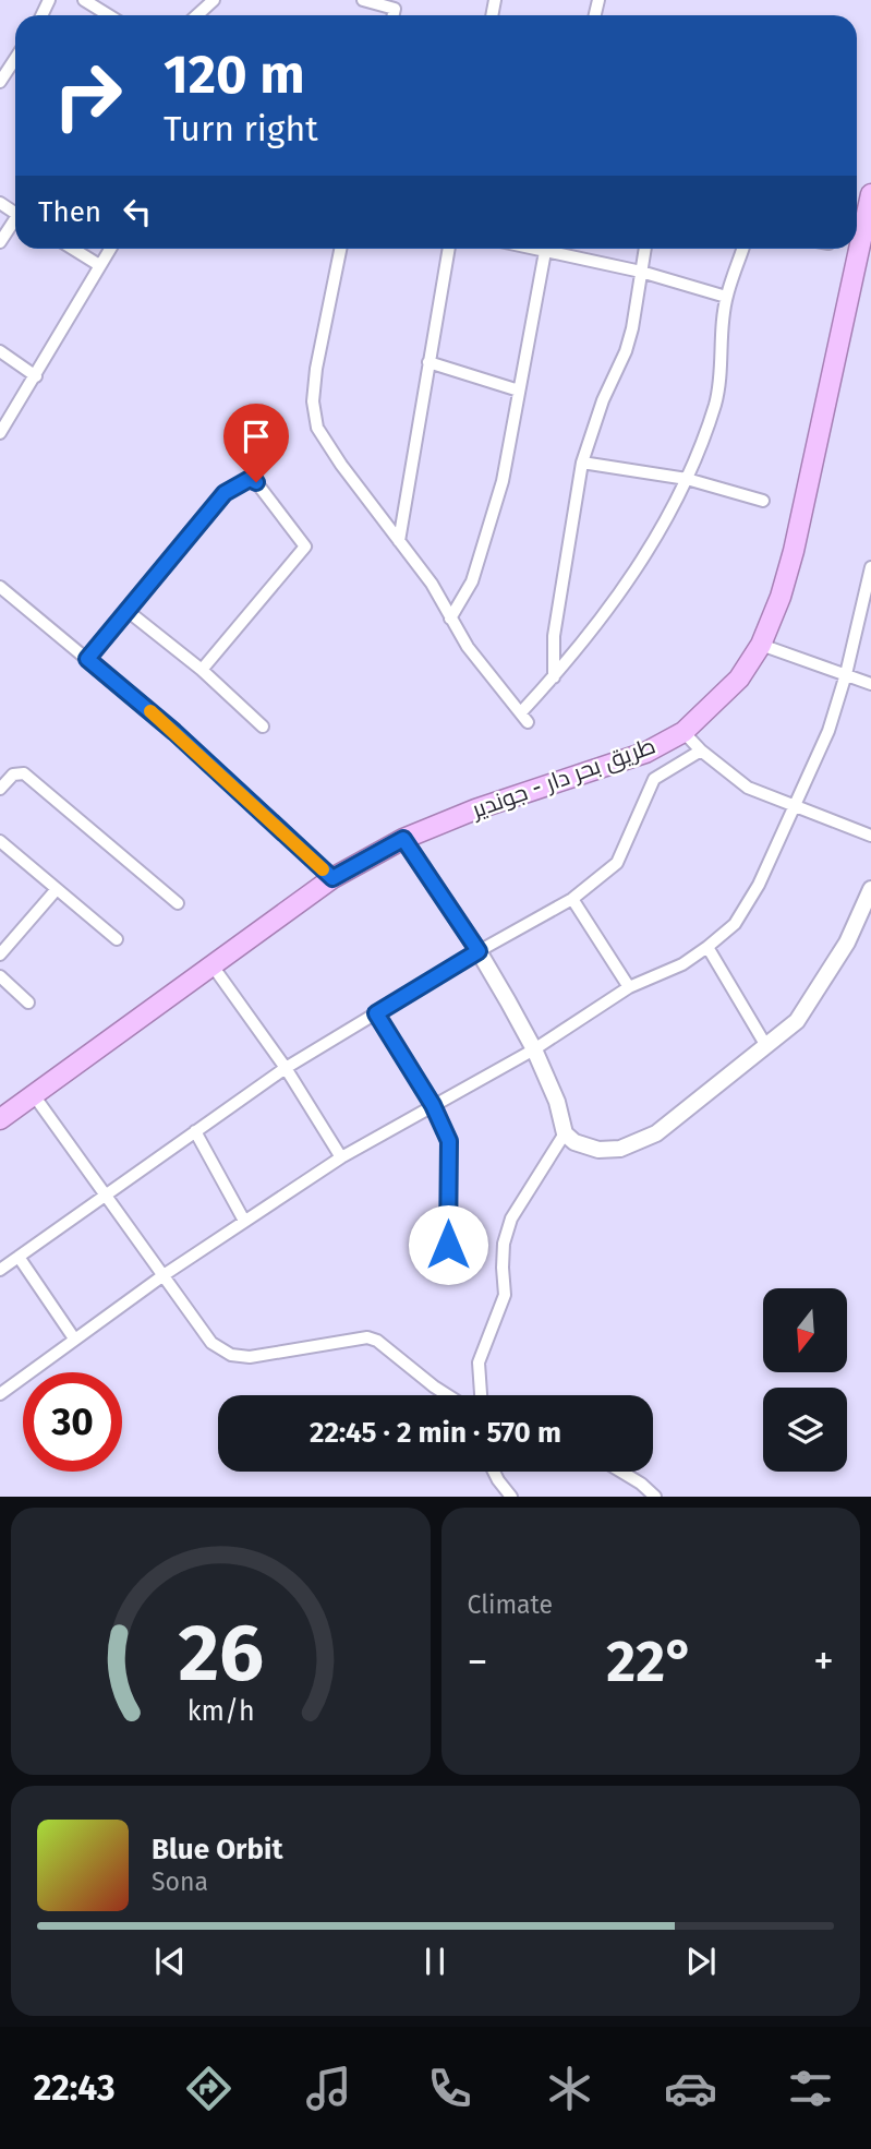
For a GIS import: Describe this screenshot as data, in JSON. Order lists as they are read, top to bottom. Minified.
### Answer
{"streets":{"highway":["طريق بحر دار - جوندير"]},"north":"bottom","page":{"turn":["120 m","Turn right"],"then":"Then","limit":"30","trip":"22:45 · 2 min · 570 m","tile":"Climate","heat":["−","22°","+"],"song":["Blue Orbit","Sona"],"tabs":"22:43","gauge":["26","km/h"]}}
